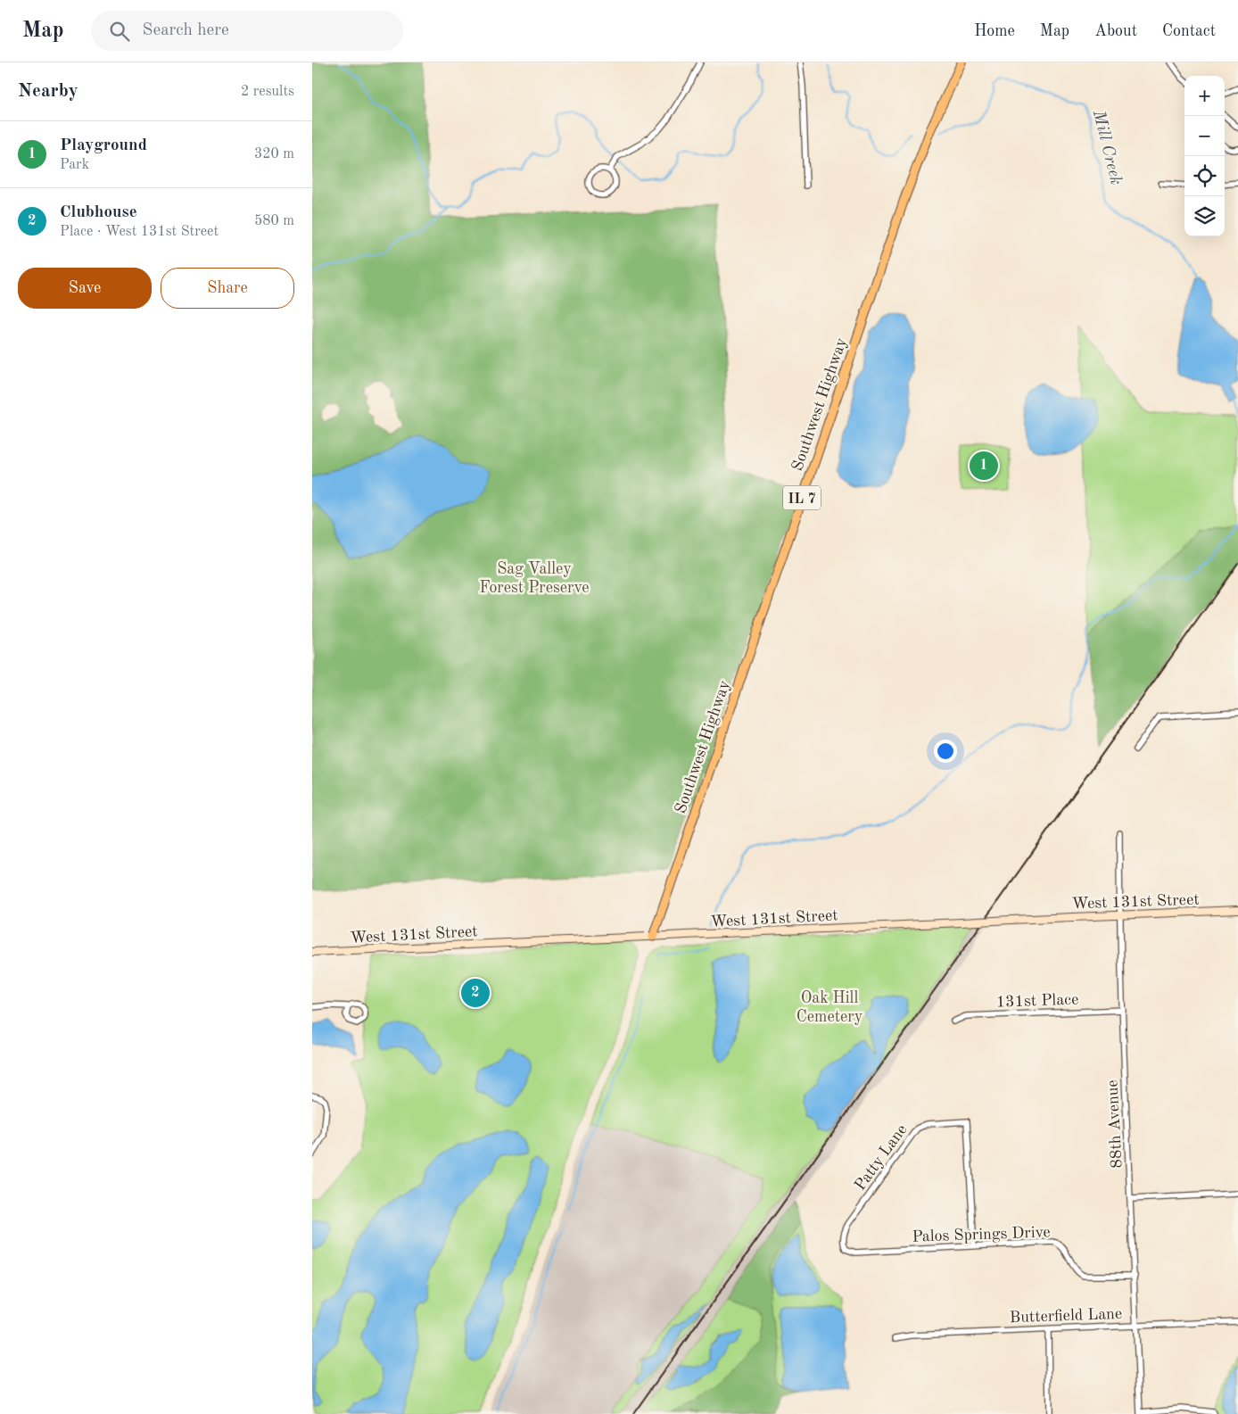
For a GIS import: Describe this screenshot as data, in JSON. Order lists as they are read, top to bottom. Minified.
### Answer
{"streets":{"main road":["Southwest Highway","IL 7"],"street":["West 131st Street","131st Place","88th Avenue","Patty Lane","Palos Springs Drive","Butterfield Lane"]},"crossings":[["Southwest Highway","West 131st Street"],["West 131st Street","88th Avenue"],["131st Place","88th Avenue"],["88th Avenue","Palos Springs Drive"],["88th Avenue","Butterfield Lane"],["Patty Lane","Palos Springs Drive"]],"water":["Mill Creek"],"parks":["Sag Valley Forest Preserve","Oak Hill Cemetery"],"page":{"header":"Map","search":"Search here","nav":["Home","Map","About","Contact"],"heading":["Nearby","2 results"],"map_buttons":["+","−"],"list":[{"mark":"1","name":"Playground","note":"Park","value":"320 m"},{"mark":"2","name":"Clubhouse","note":"Place · West 131st Street","value":"580 m"}],"buttons":["Save","Share"],"pins":["1","2"]}}
